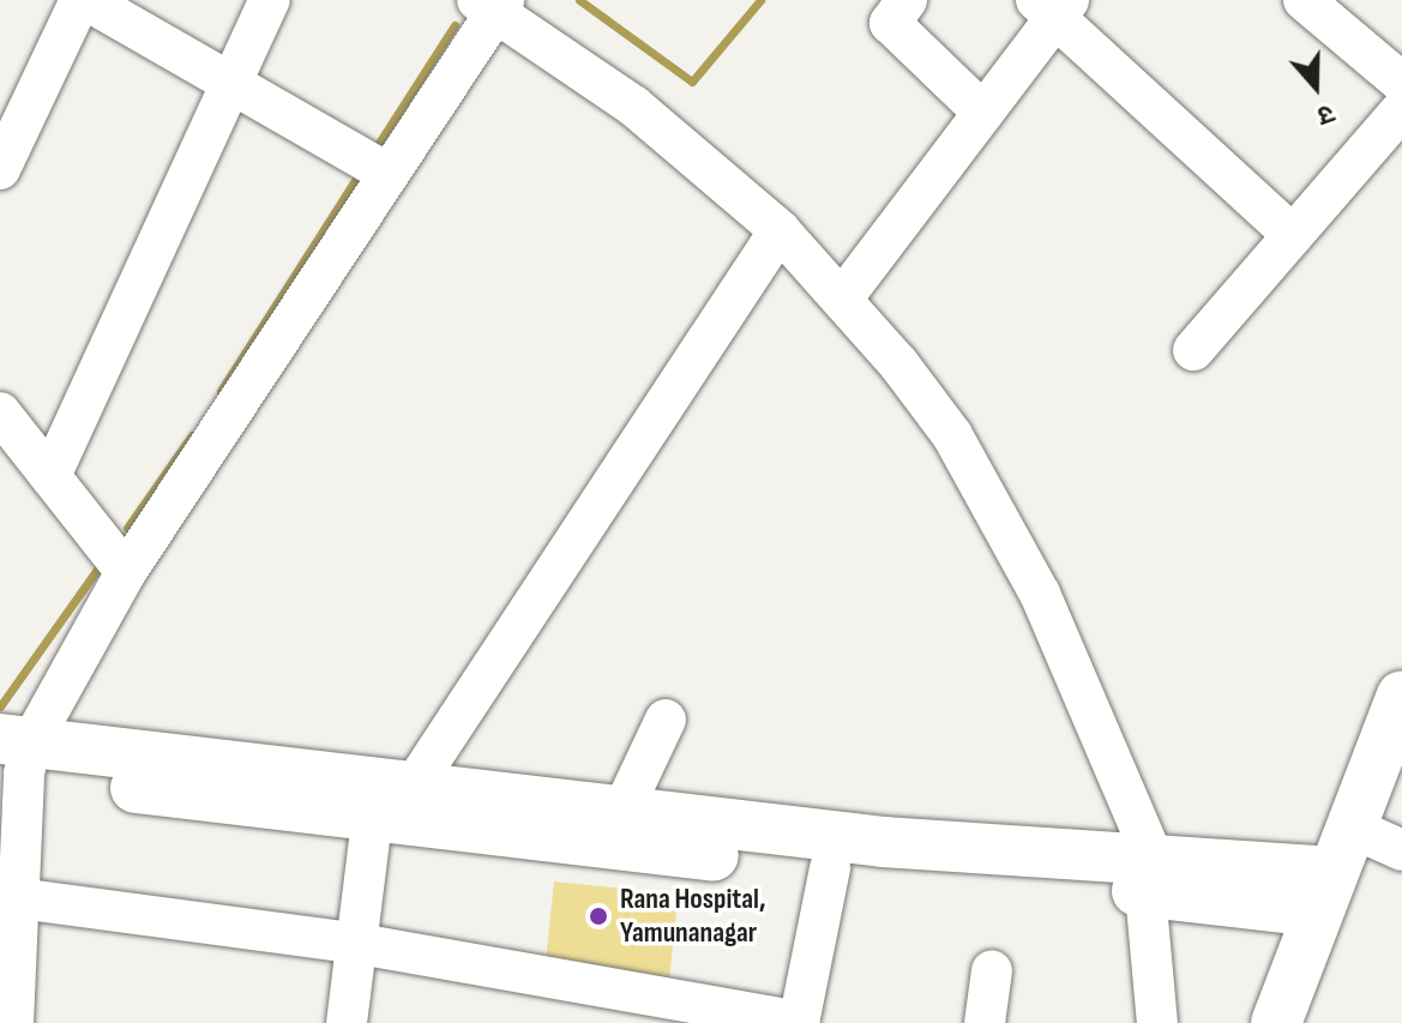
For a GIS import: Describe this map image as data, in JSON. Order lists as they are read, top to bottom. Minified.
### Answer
{"places":["Rana Hospital, Yamunanagar"],"north":"bottom"}
